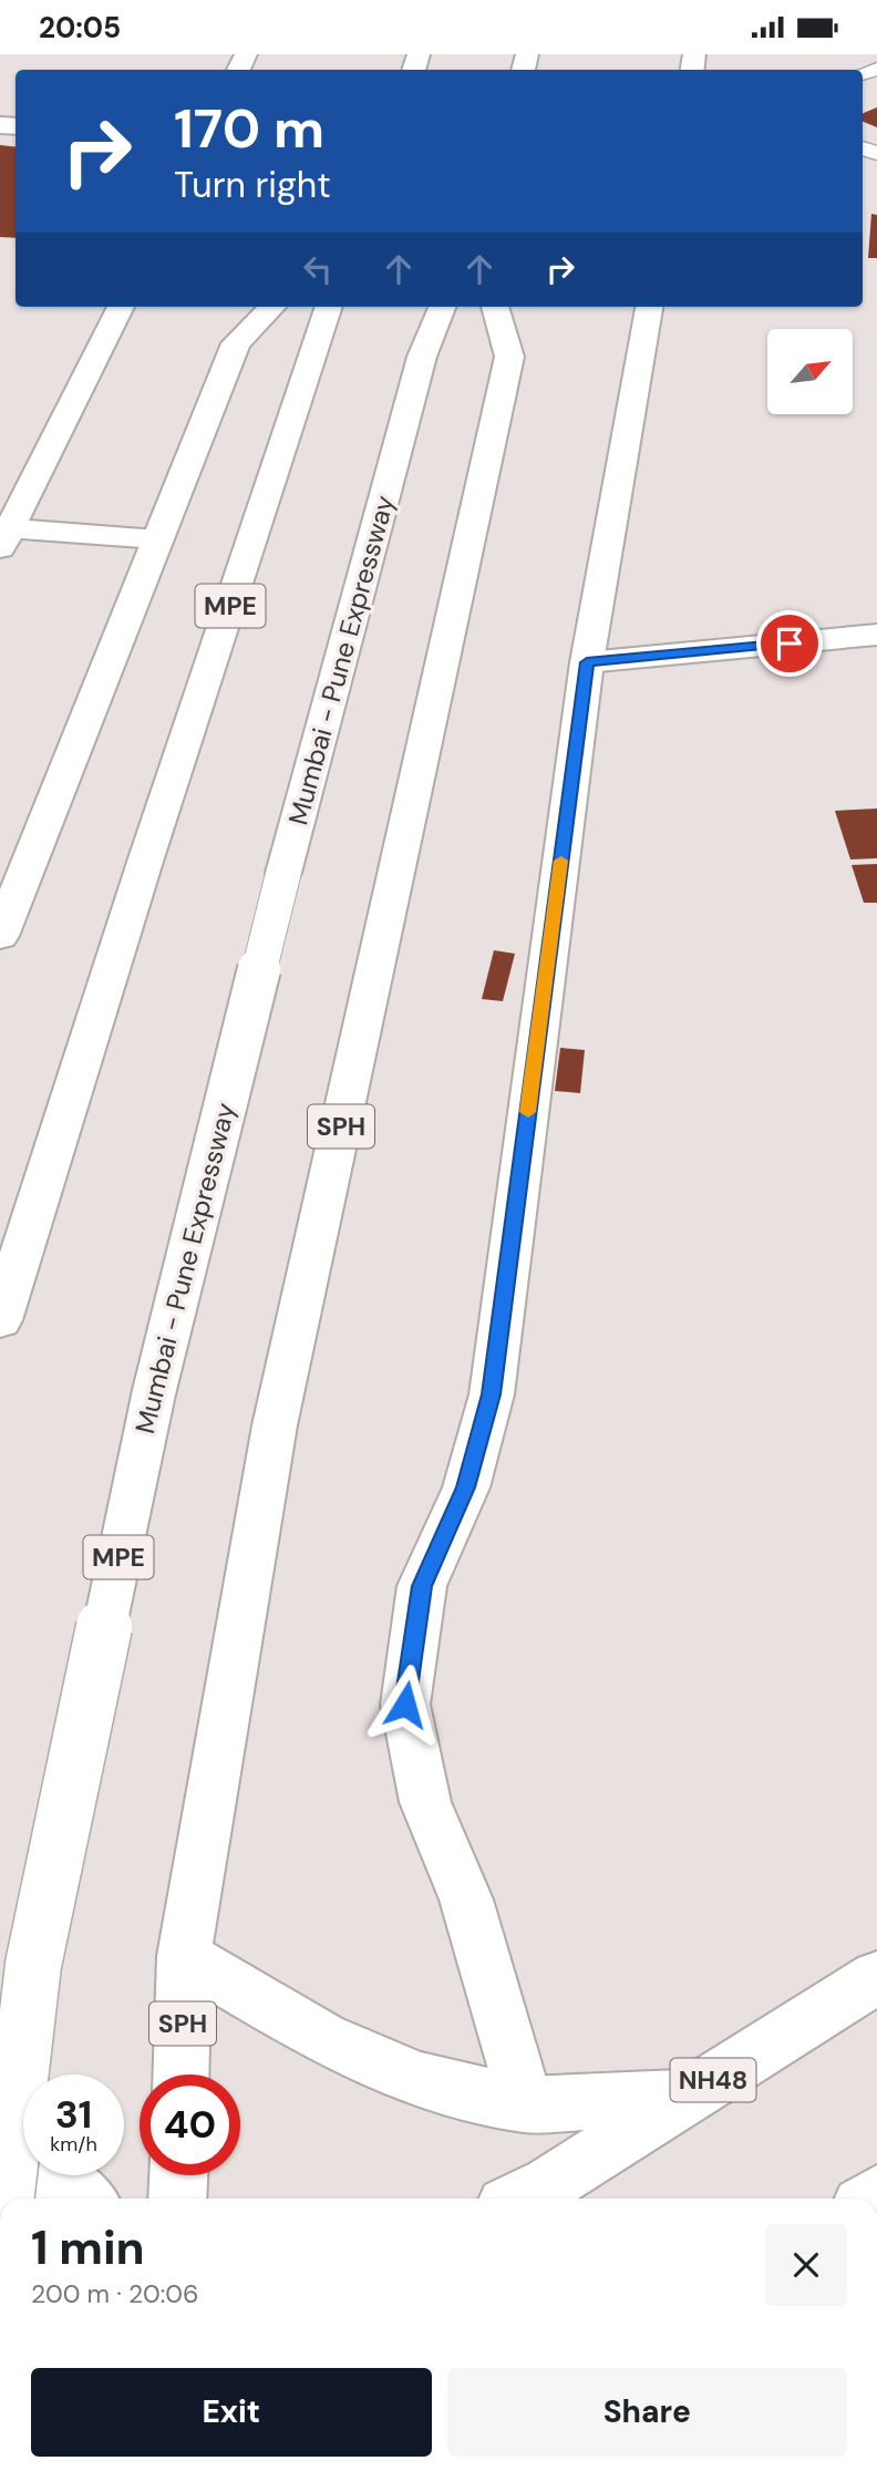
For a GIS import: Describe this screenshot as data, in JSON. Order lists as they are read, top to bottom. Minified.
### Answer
{"streets":{"main road":["MPE","Mumbai - Pune Expressway","SPH","NH48"]},"north":"top right","page":{"status":"20:05","turn":["170 m","Turn right"],"speed":"31 km/h","limit":"40","heading":["1 min","200 m · 20:06"],"buttons":["Exit","Share"]}}
